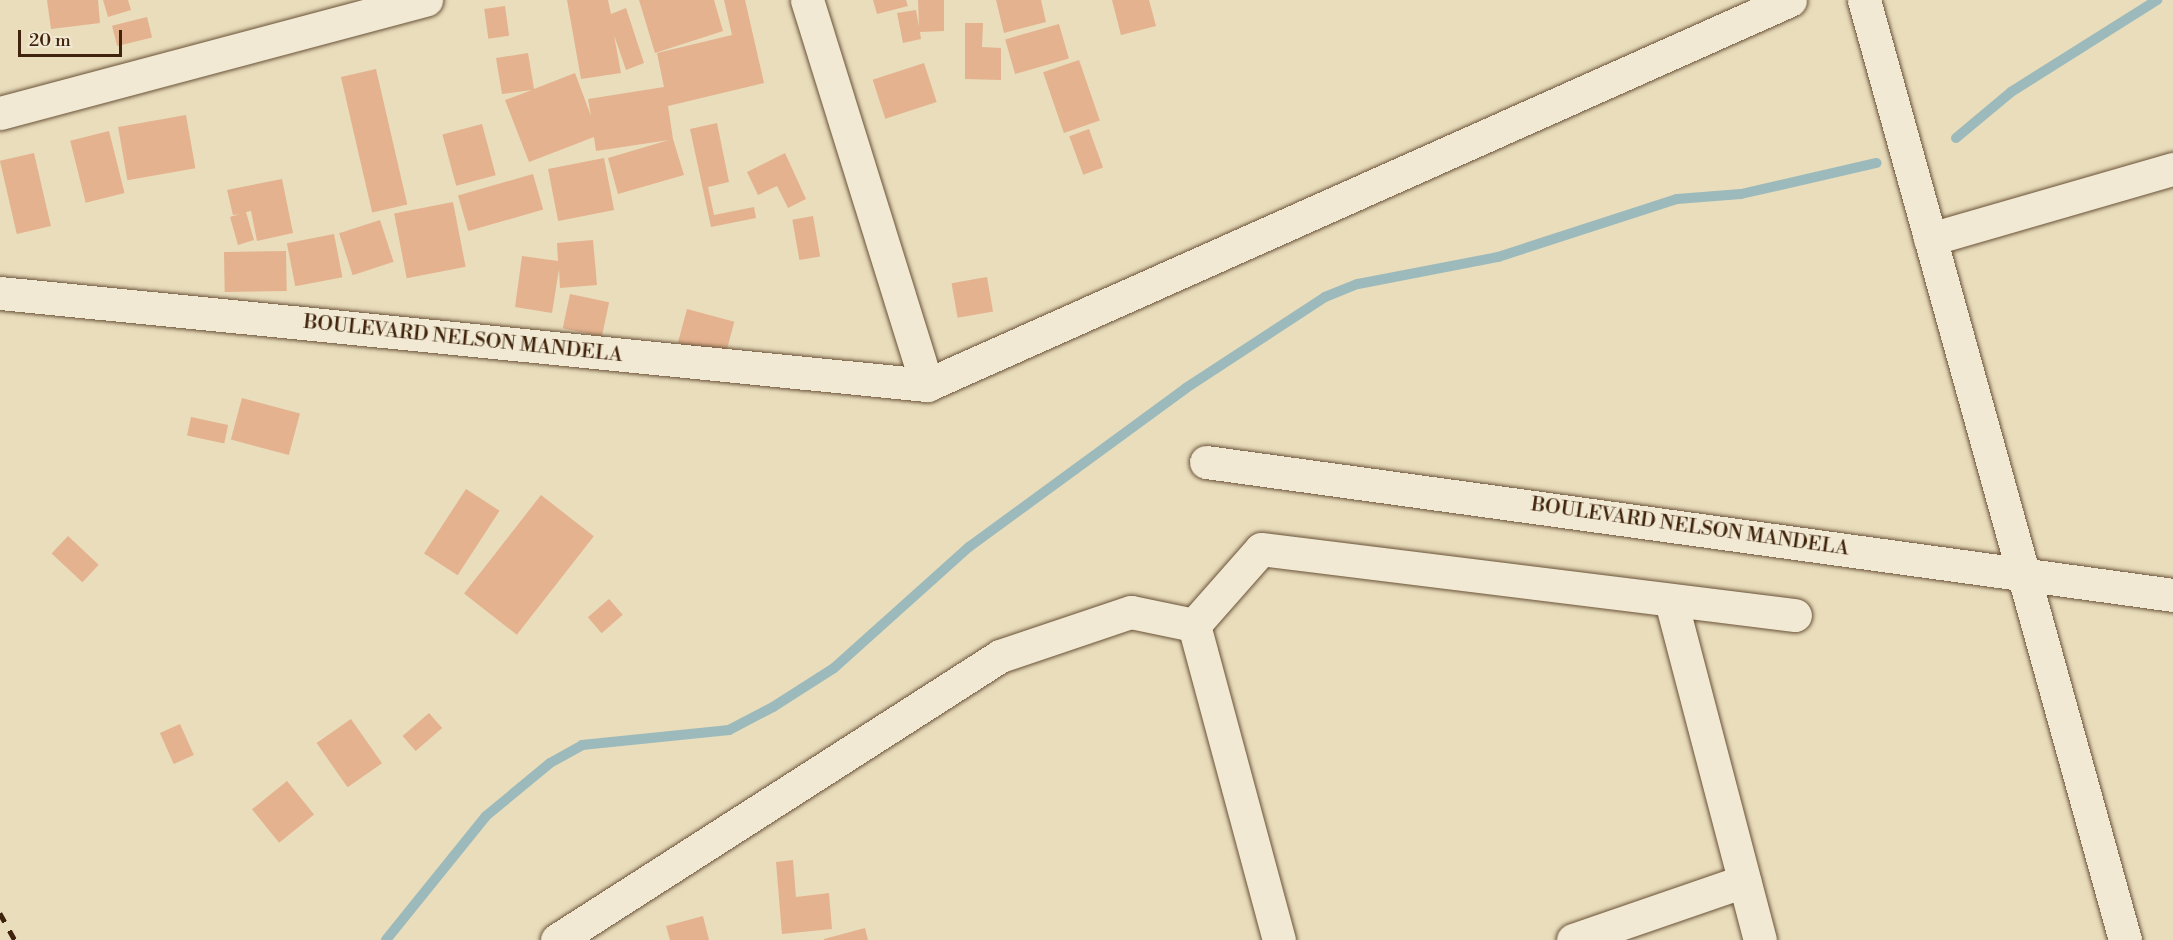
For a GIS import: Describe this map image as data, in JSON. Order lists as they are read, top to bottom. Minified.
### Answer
{"streets":{"street":["BOULEVARD NELSON MANDELA"]},"scale_bar":"20 m"}
